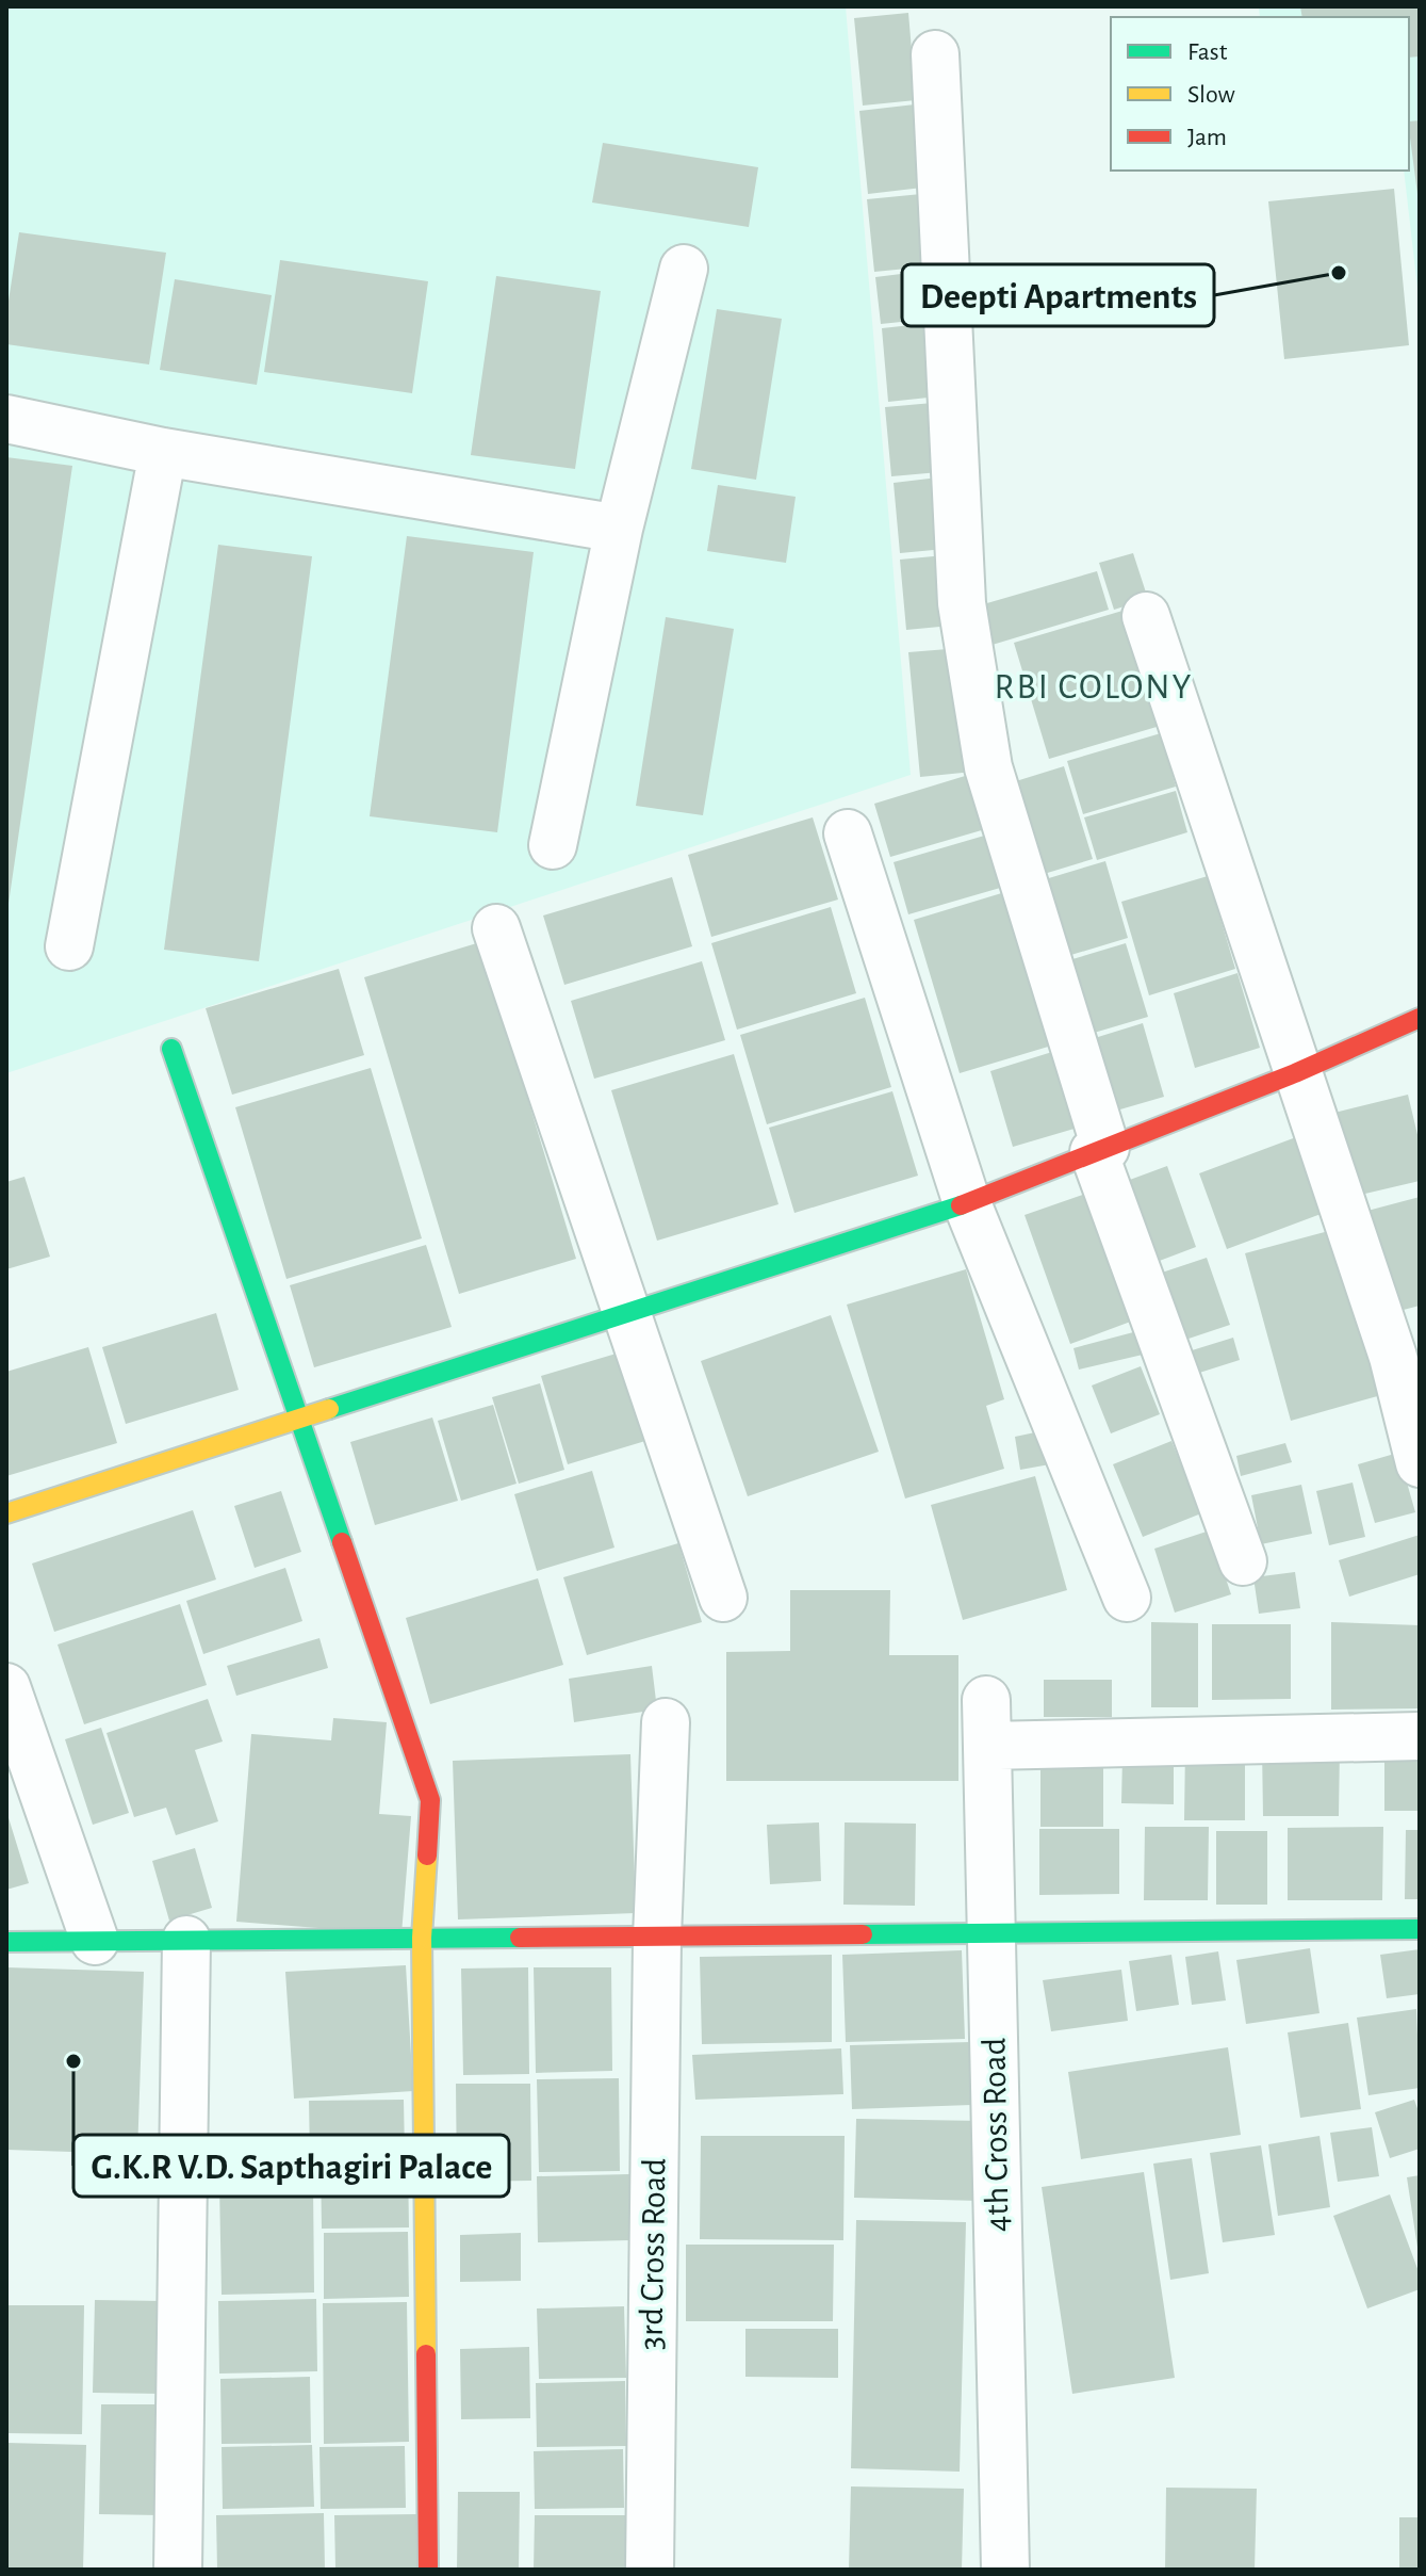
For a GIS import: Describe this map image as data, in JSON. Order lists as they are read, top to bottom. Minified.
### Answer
{"streets":{"street":["4th Cross Road","3rd Cross Road"]},"districts":["RBI COLONY"],"places":["Deepti Apartments","G.K.R V.D. Sapthagiri Palace"],"legend":["Fast","Slow","Jam"]}
